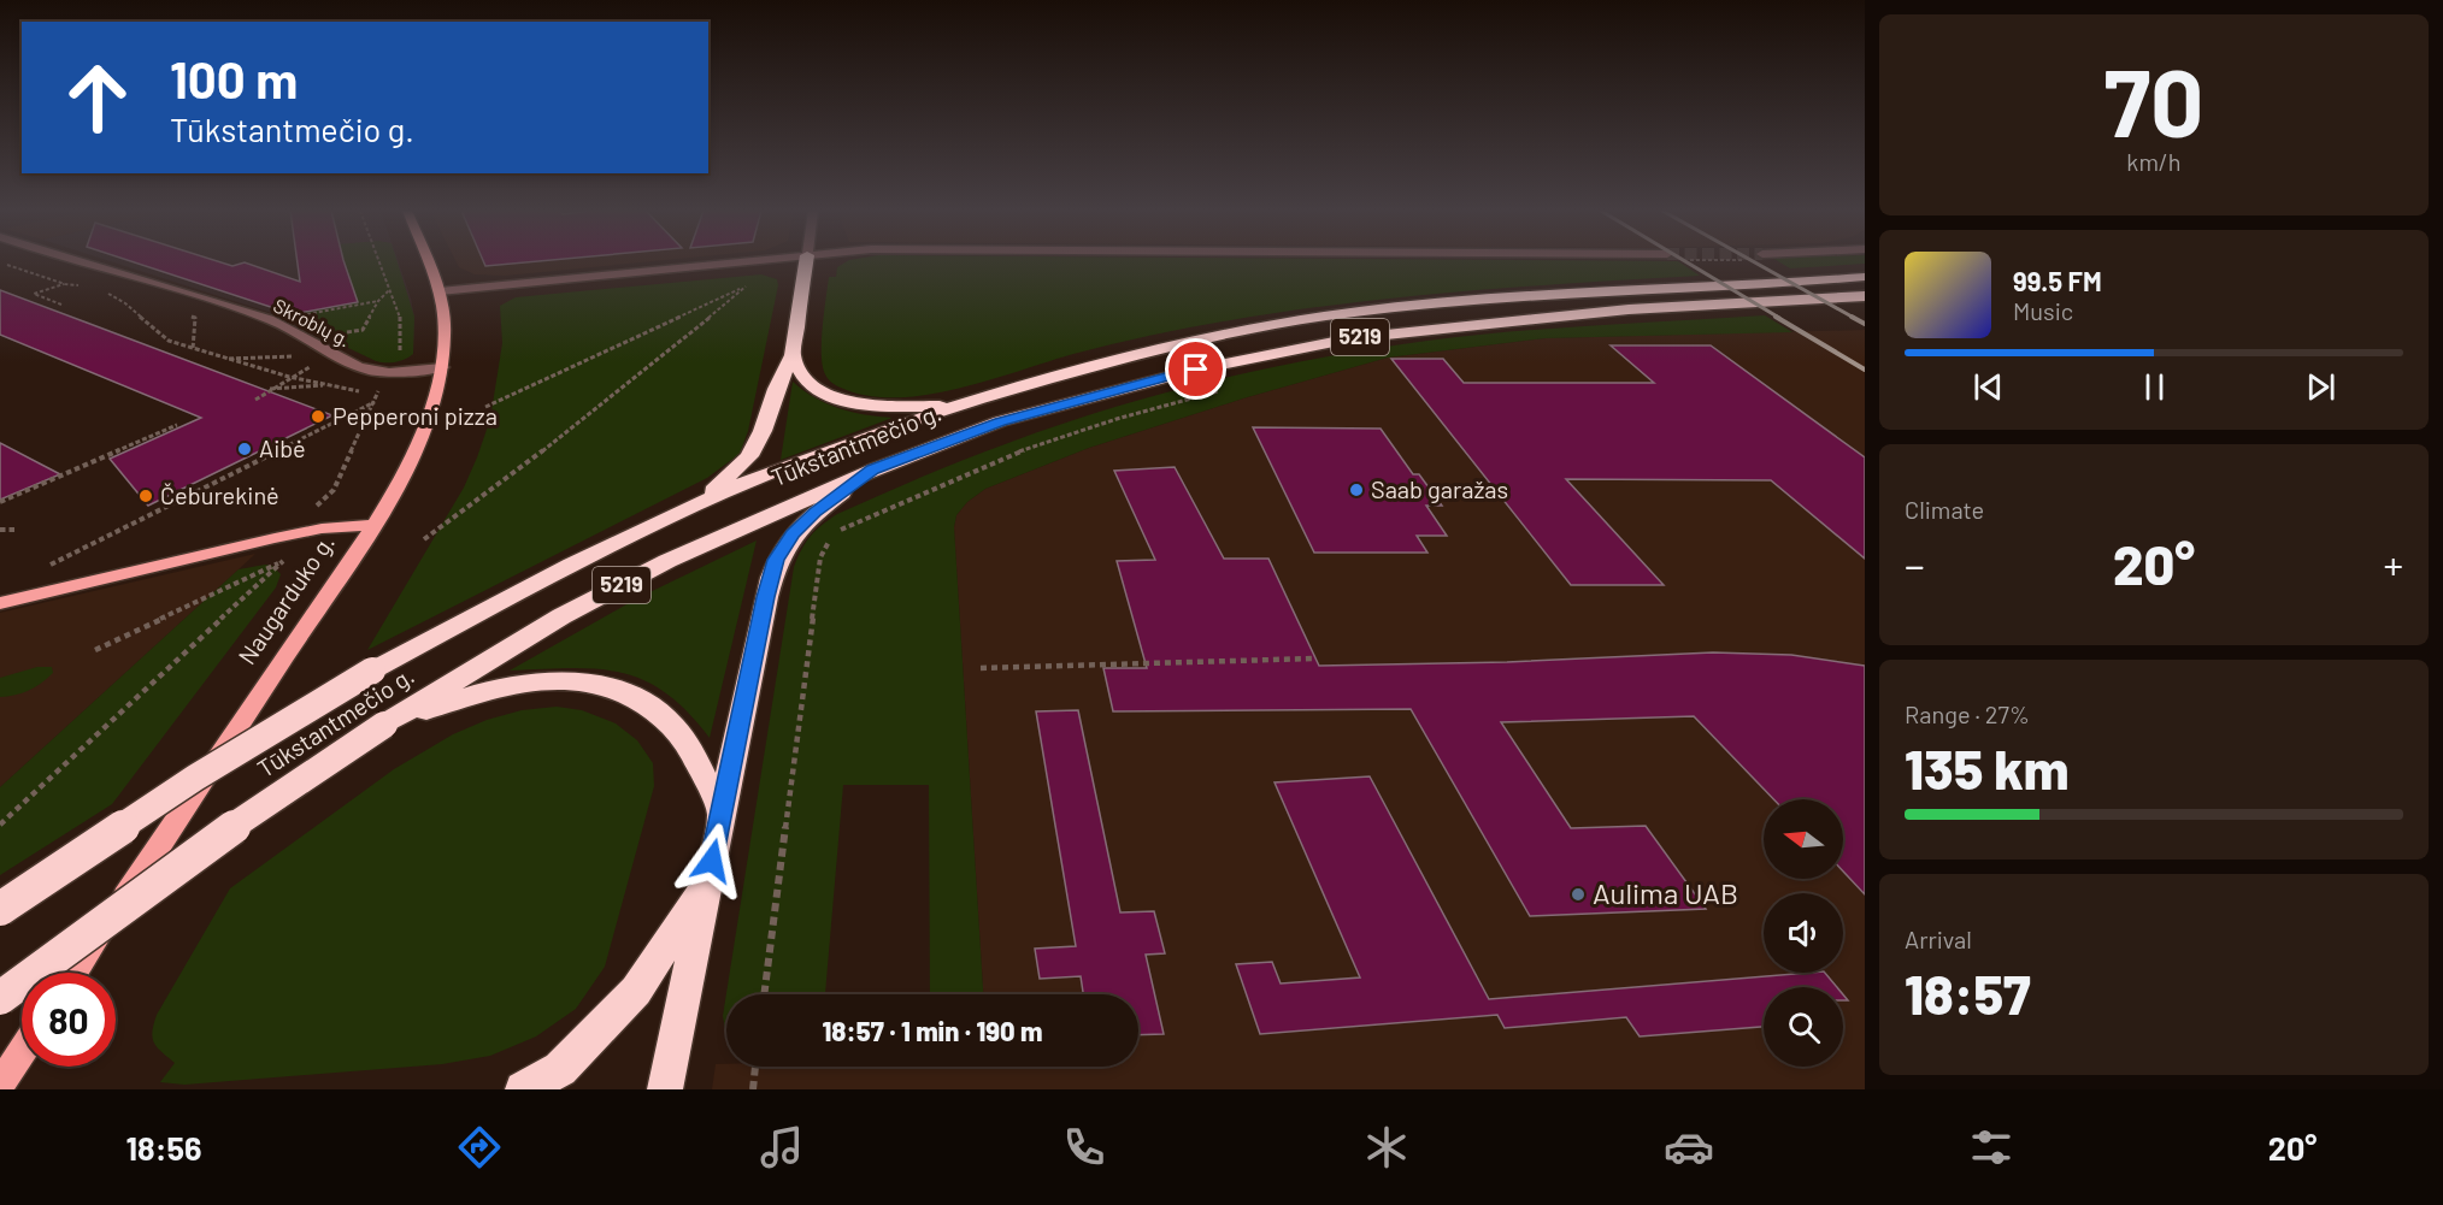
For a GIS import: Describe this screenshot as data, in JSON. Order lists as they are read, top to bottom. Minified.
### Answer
{"streets":{"highway":["5219","Tūkstantmečio g."],"main road":["Naugarduko g."],"street":["Skroblų g."]},"crossings":[["Skroblų g.","Naugarduko g."]],"places":["Pepperoni pizza","Aibė","Saab garažas","Čeburekinė","Aulima UAB"],"north":"left","page":{"tile":[["70","km/h"],"Climate",["Range · 27%","135 km"],["Arrival","18:57"]],"turn":["100 m","Tūkstantmečio g."],"song":["99.5 FM","Music"],"heat":["−","20°","+"],"limit":"80","trip":"18:57 · 1 min · 190 m","tabs":["18:56","20°"]}}
